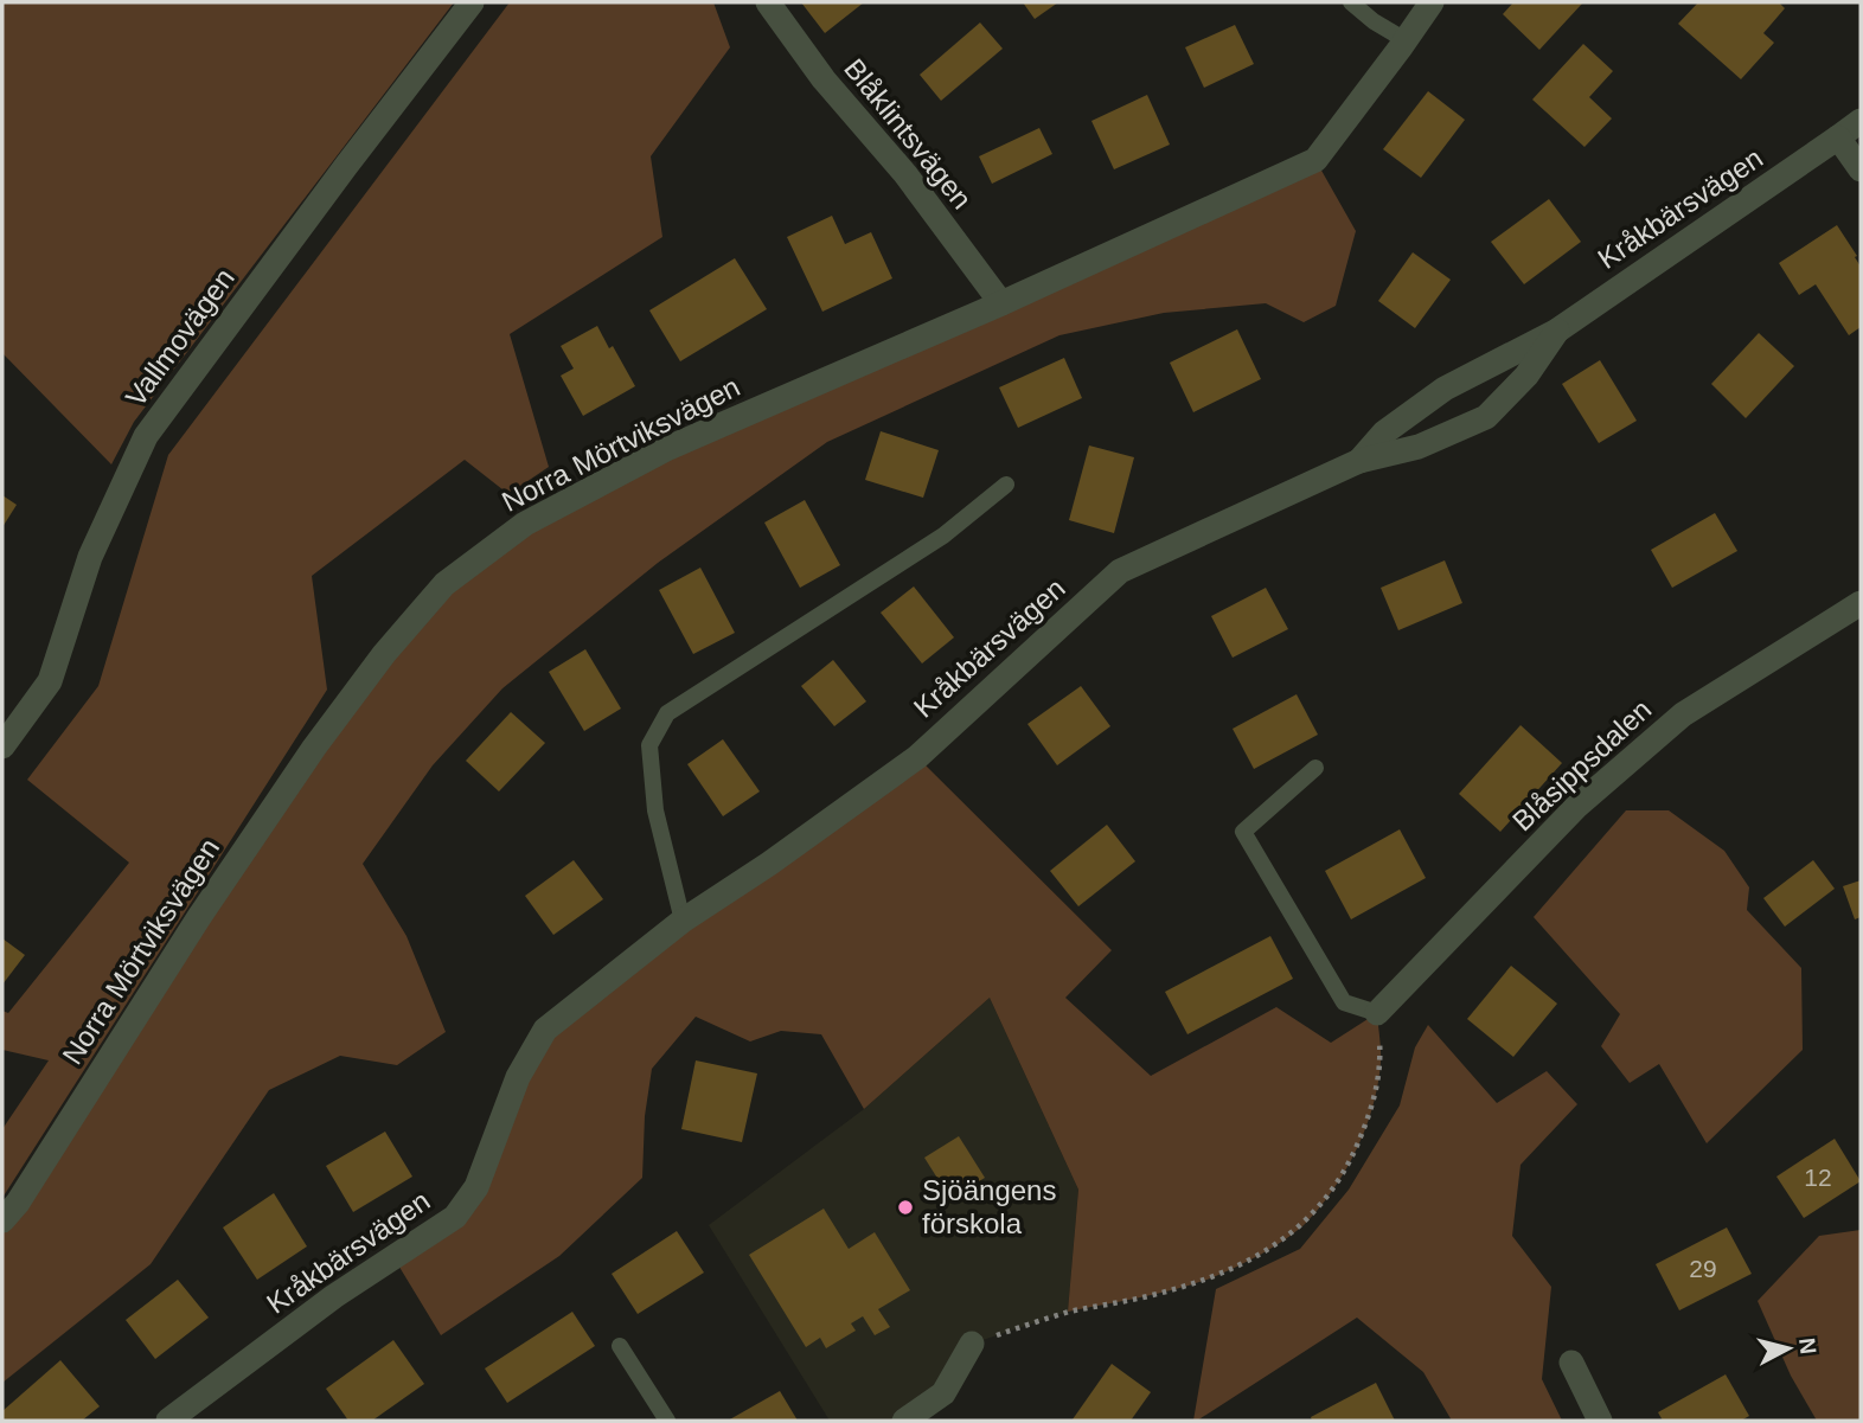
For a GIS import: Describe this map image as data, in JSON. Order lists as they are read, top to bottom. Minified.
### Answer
{"streets":{"street":["Blåklintsvägen","Kråkbärsvägen","Vallmovägen","Norra Mörtviksvägen","Blåsippsdalen"]},"crossings":[["Blåklintsvägen","Norra Mörtviksvägen"]],"places":["Sjöängens förskola"],"house_numbers":["12","29"],"north":"right"}
